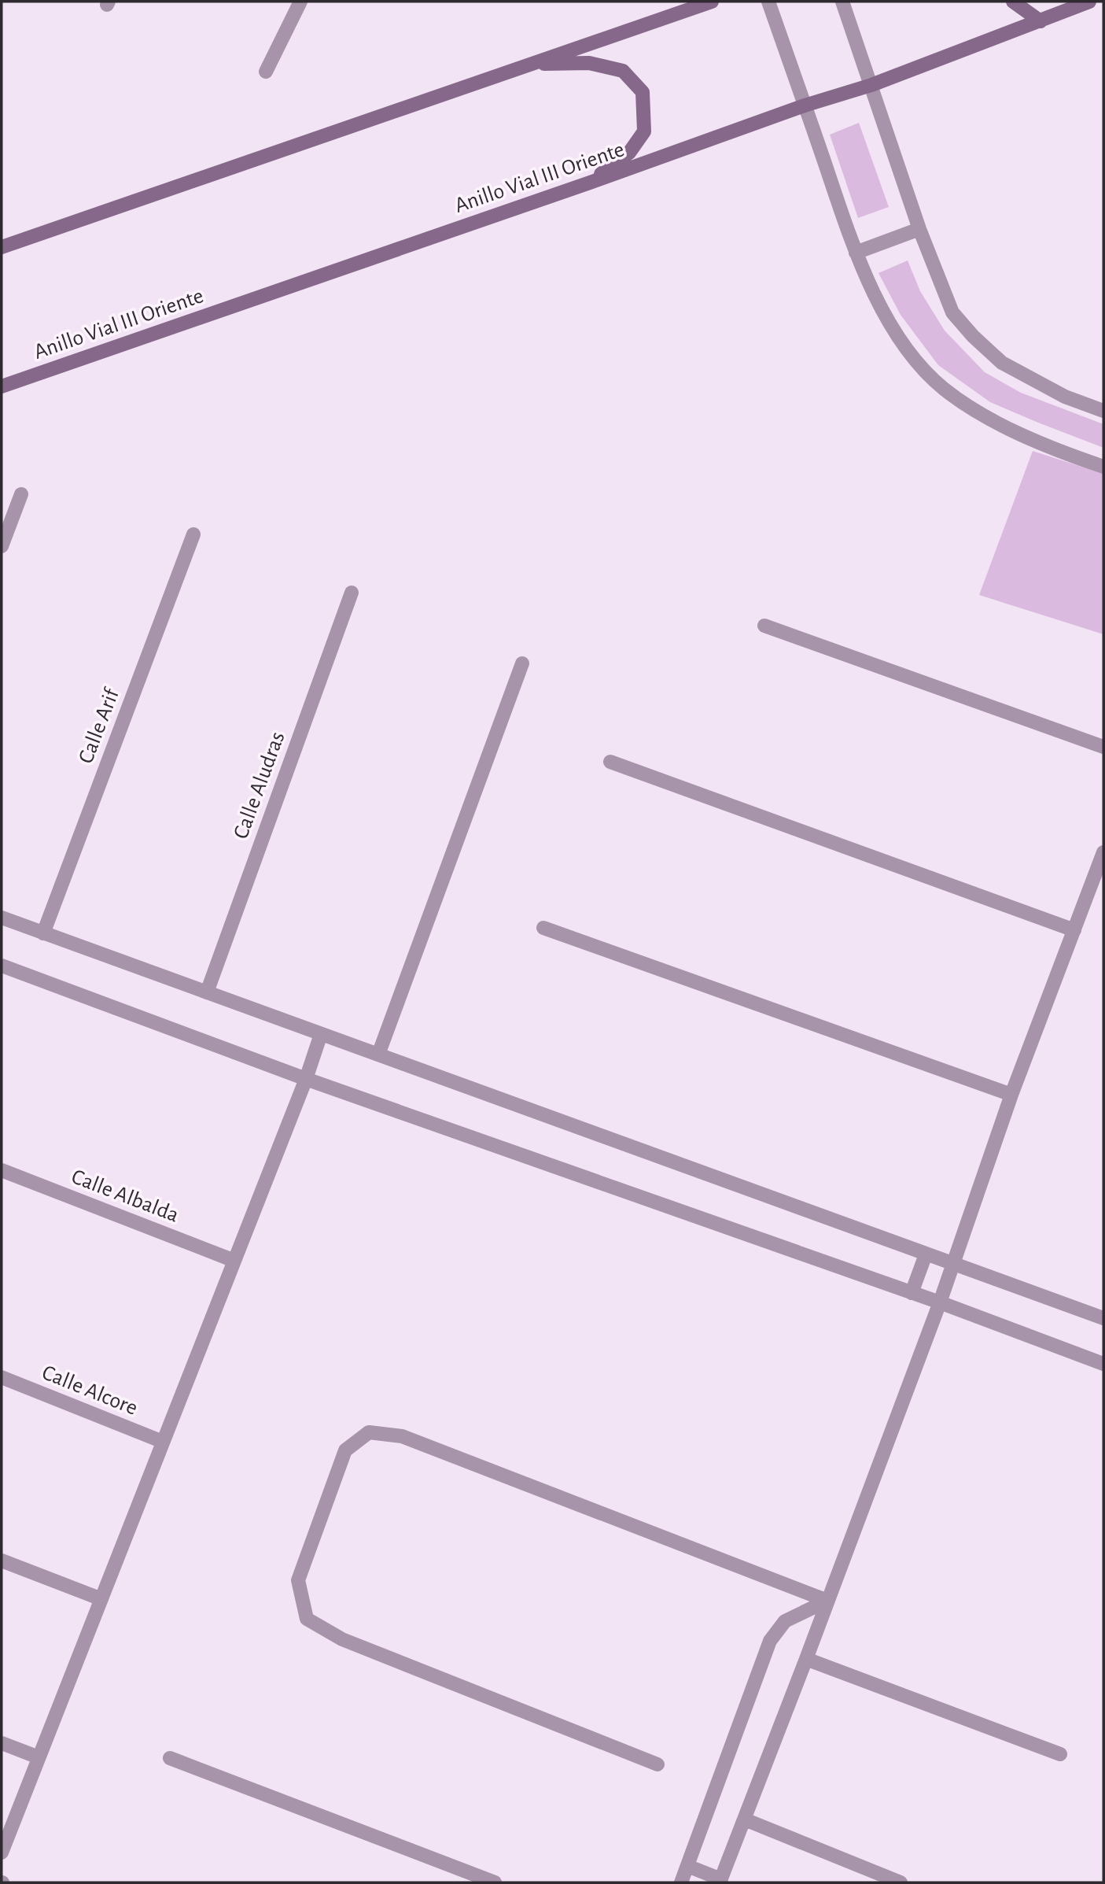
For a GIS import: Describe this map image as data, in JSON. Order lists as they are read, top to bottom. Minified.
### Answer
{"streets":{"main road":["Anillo Vial III Oriente"],"street":["Calle Arif","Calle Aludras","Calle Albalda","Calle Alcore"]}}
